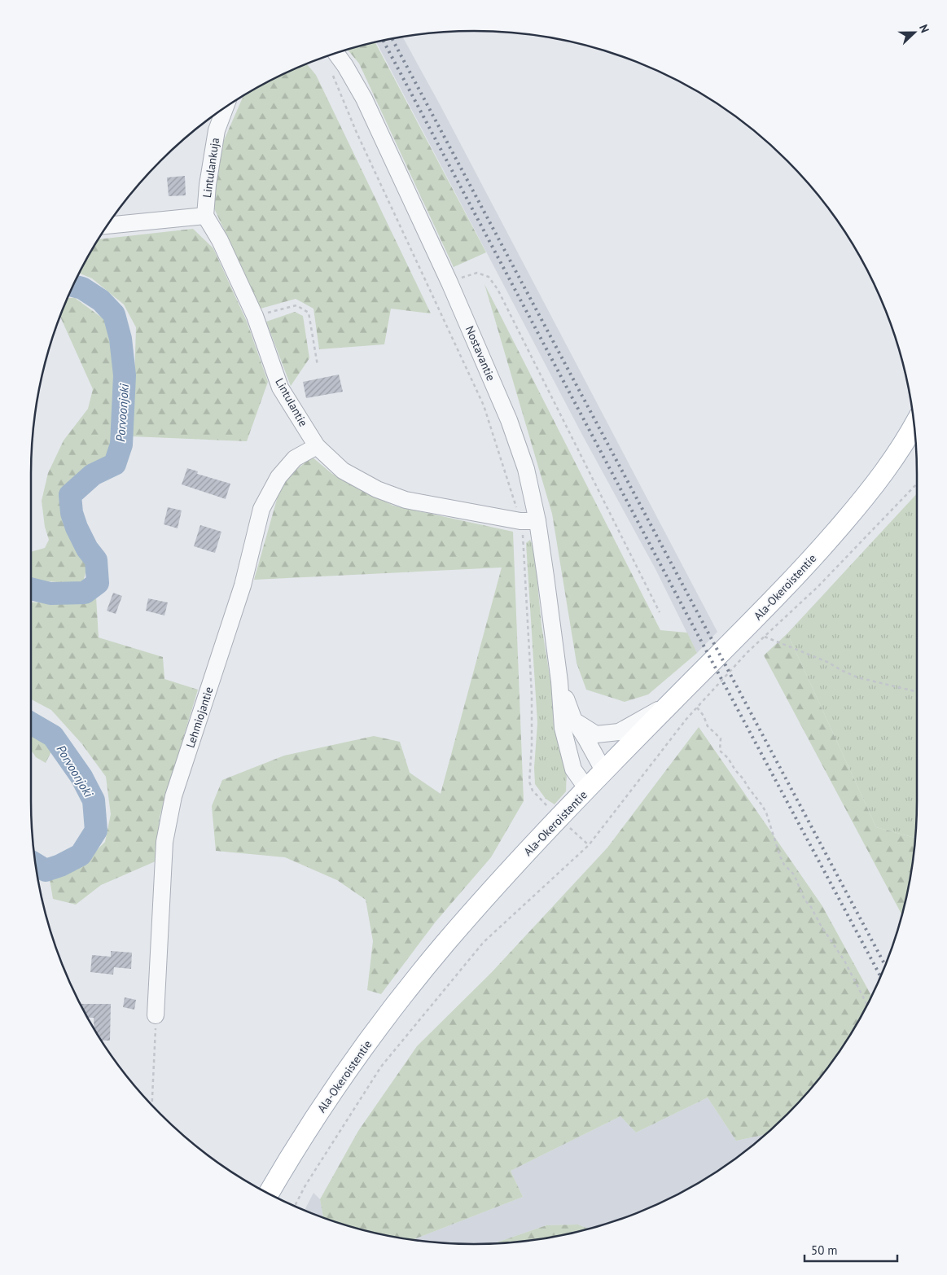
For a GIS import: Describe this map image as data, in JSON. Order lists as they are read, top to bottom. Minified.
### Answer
{"streets":{"main road":["Ala-Okeroistentie"],"street":["Lintulankuja","Nostavantie","Lintulantie","Lehmiojantie"]},"crossings":[["Lintulankuja","Lintulantie"],["Nostavantie","Lintulantie"],["Nostavantie","Ala-Okeroistentie"],["Lintulantie","Lehmiojantie"]],"water":["Porvoonjoki"],"scale_bar":"50 m","north":"right"}
